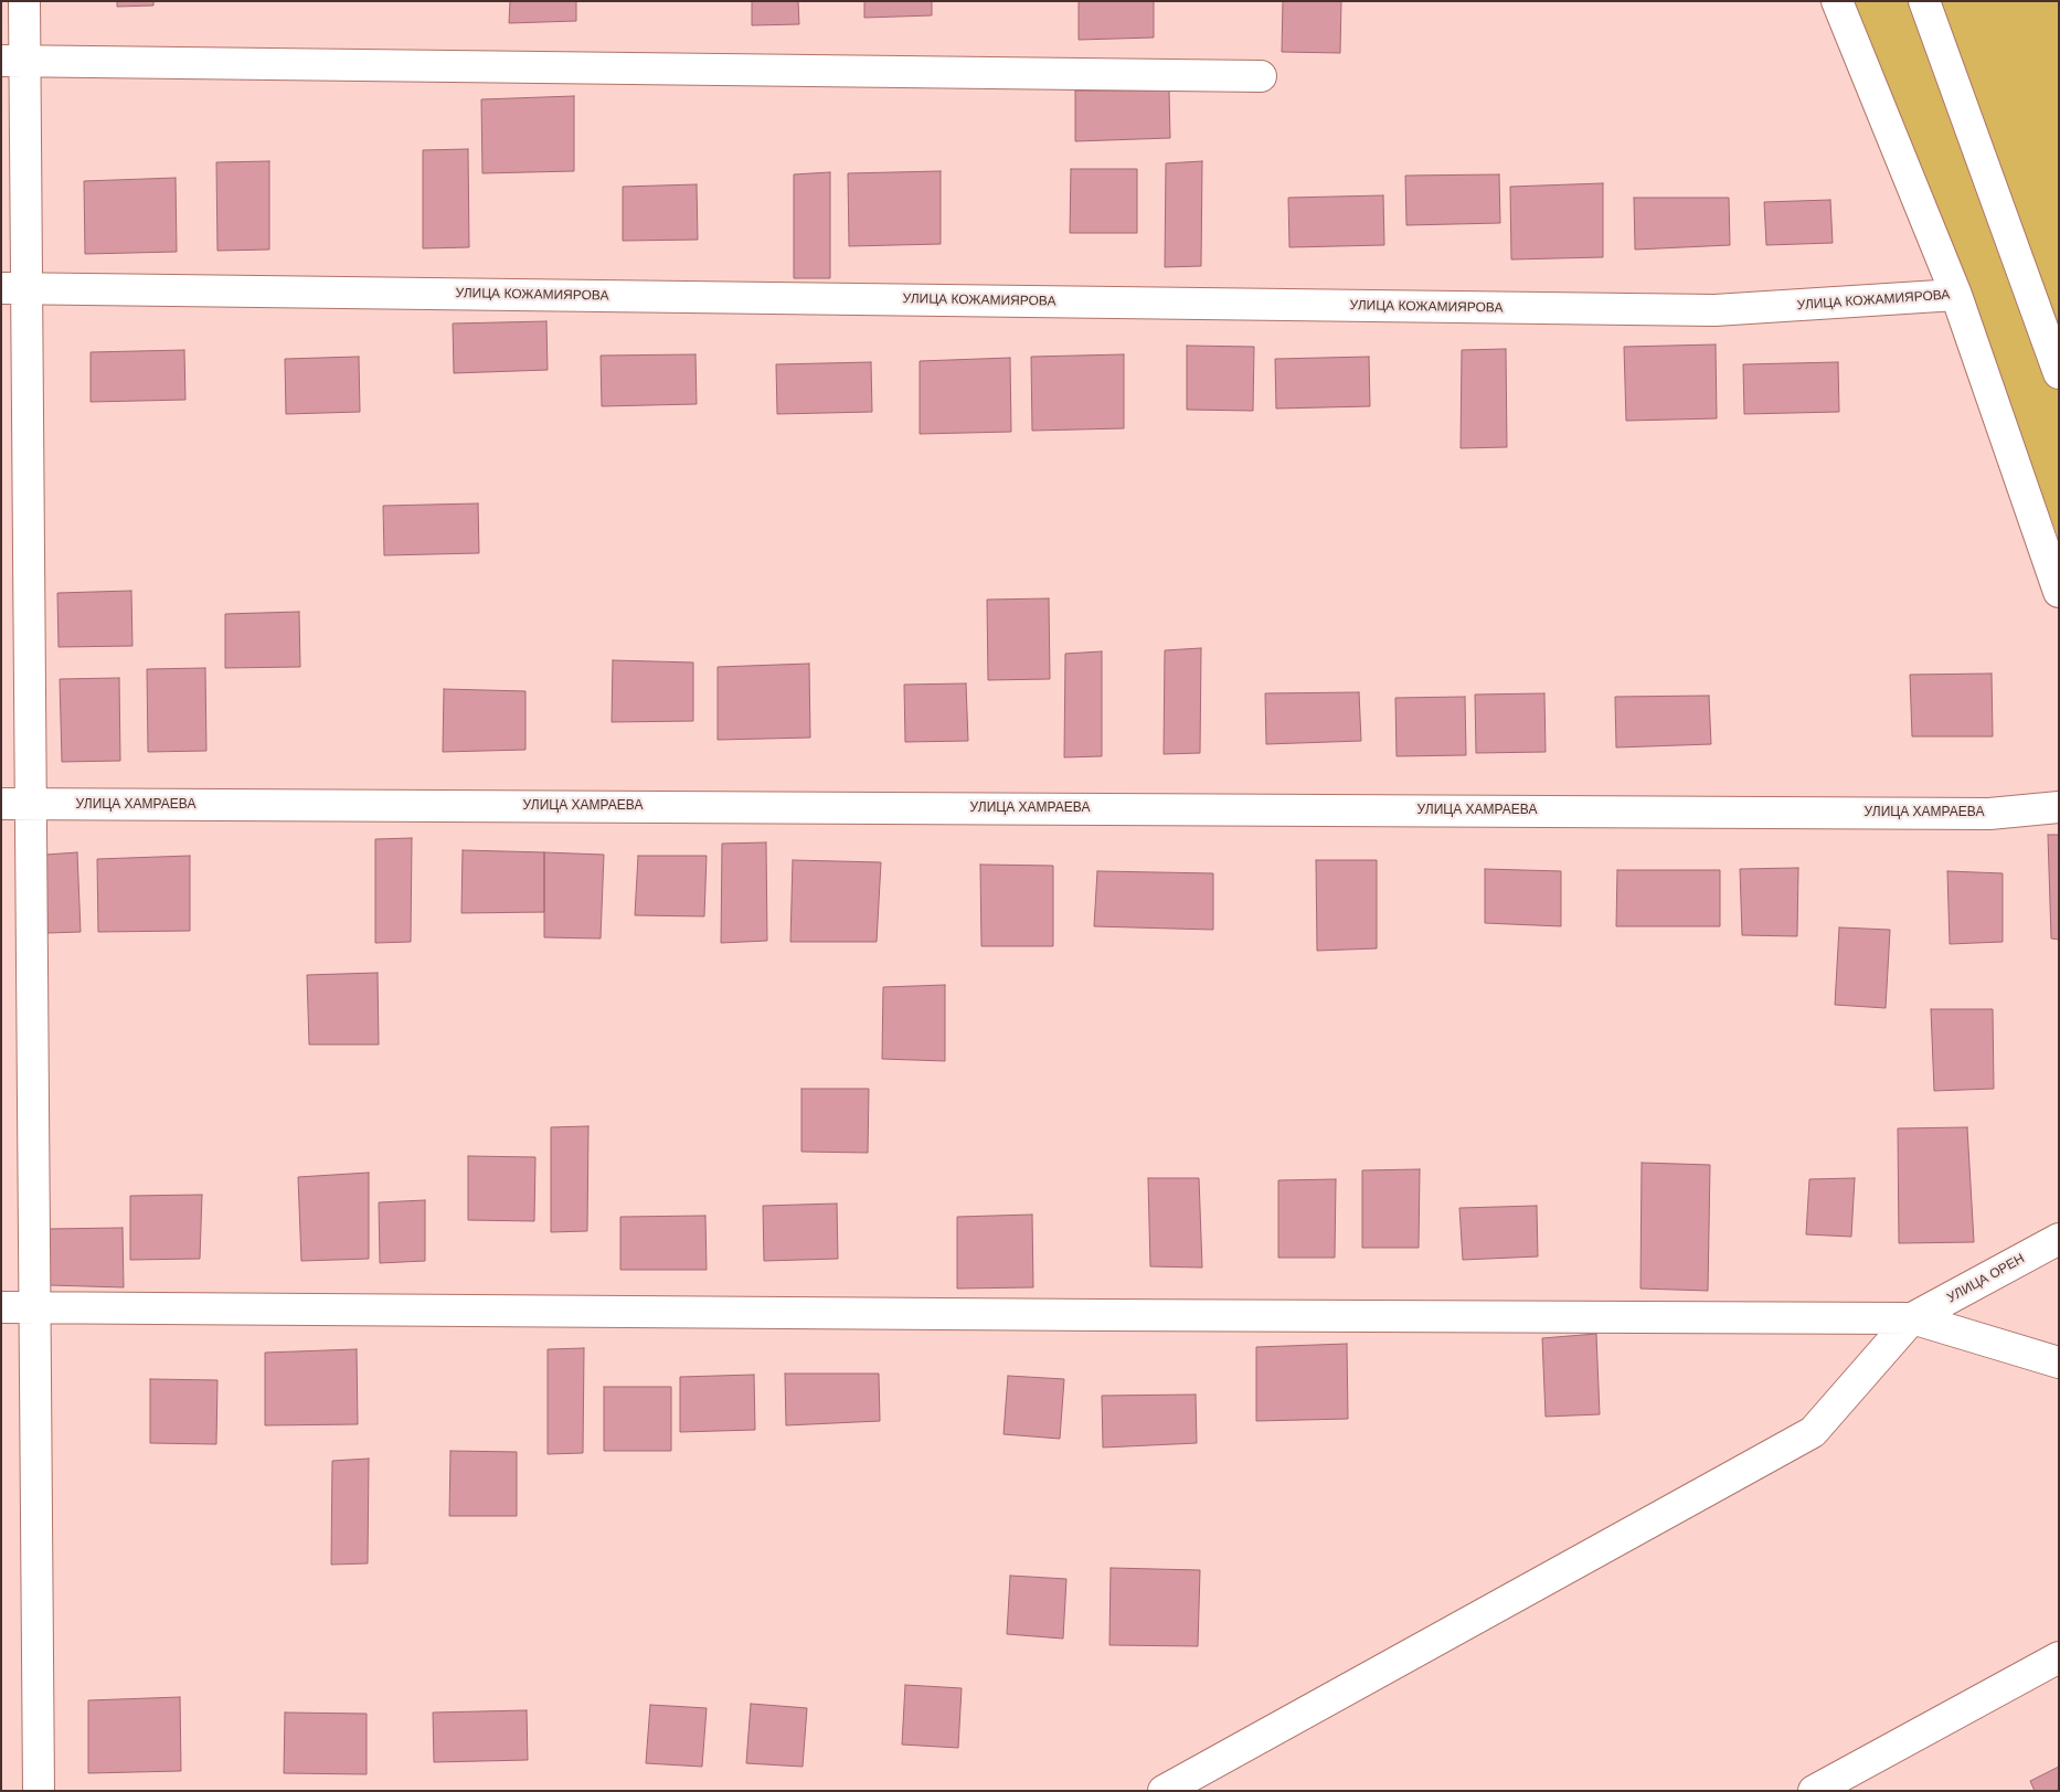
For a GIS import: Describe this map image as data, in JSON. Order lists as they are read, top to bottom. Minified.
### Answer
{"streets":{"street":["УЛИЦА КОЖАМИЯРОВА","УЛИЦА ХАМРАЕВА","УЛИЦА ОРЕН"]}}
